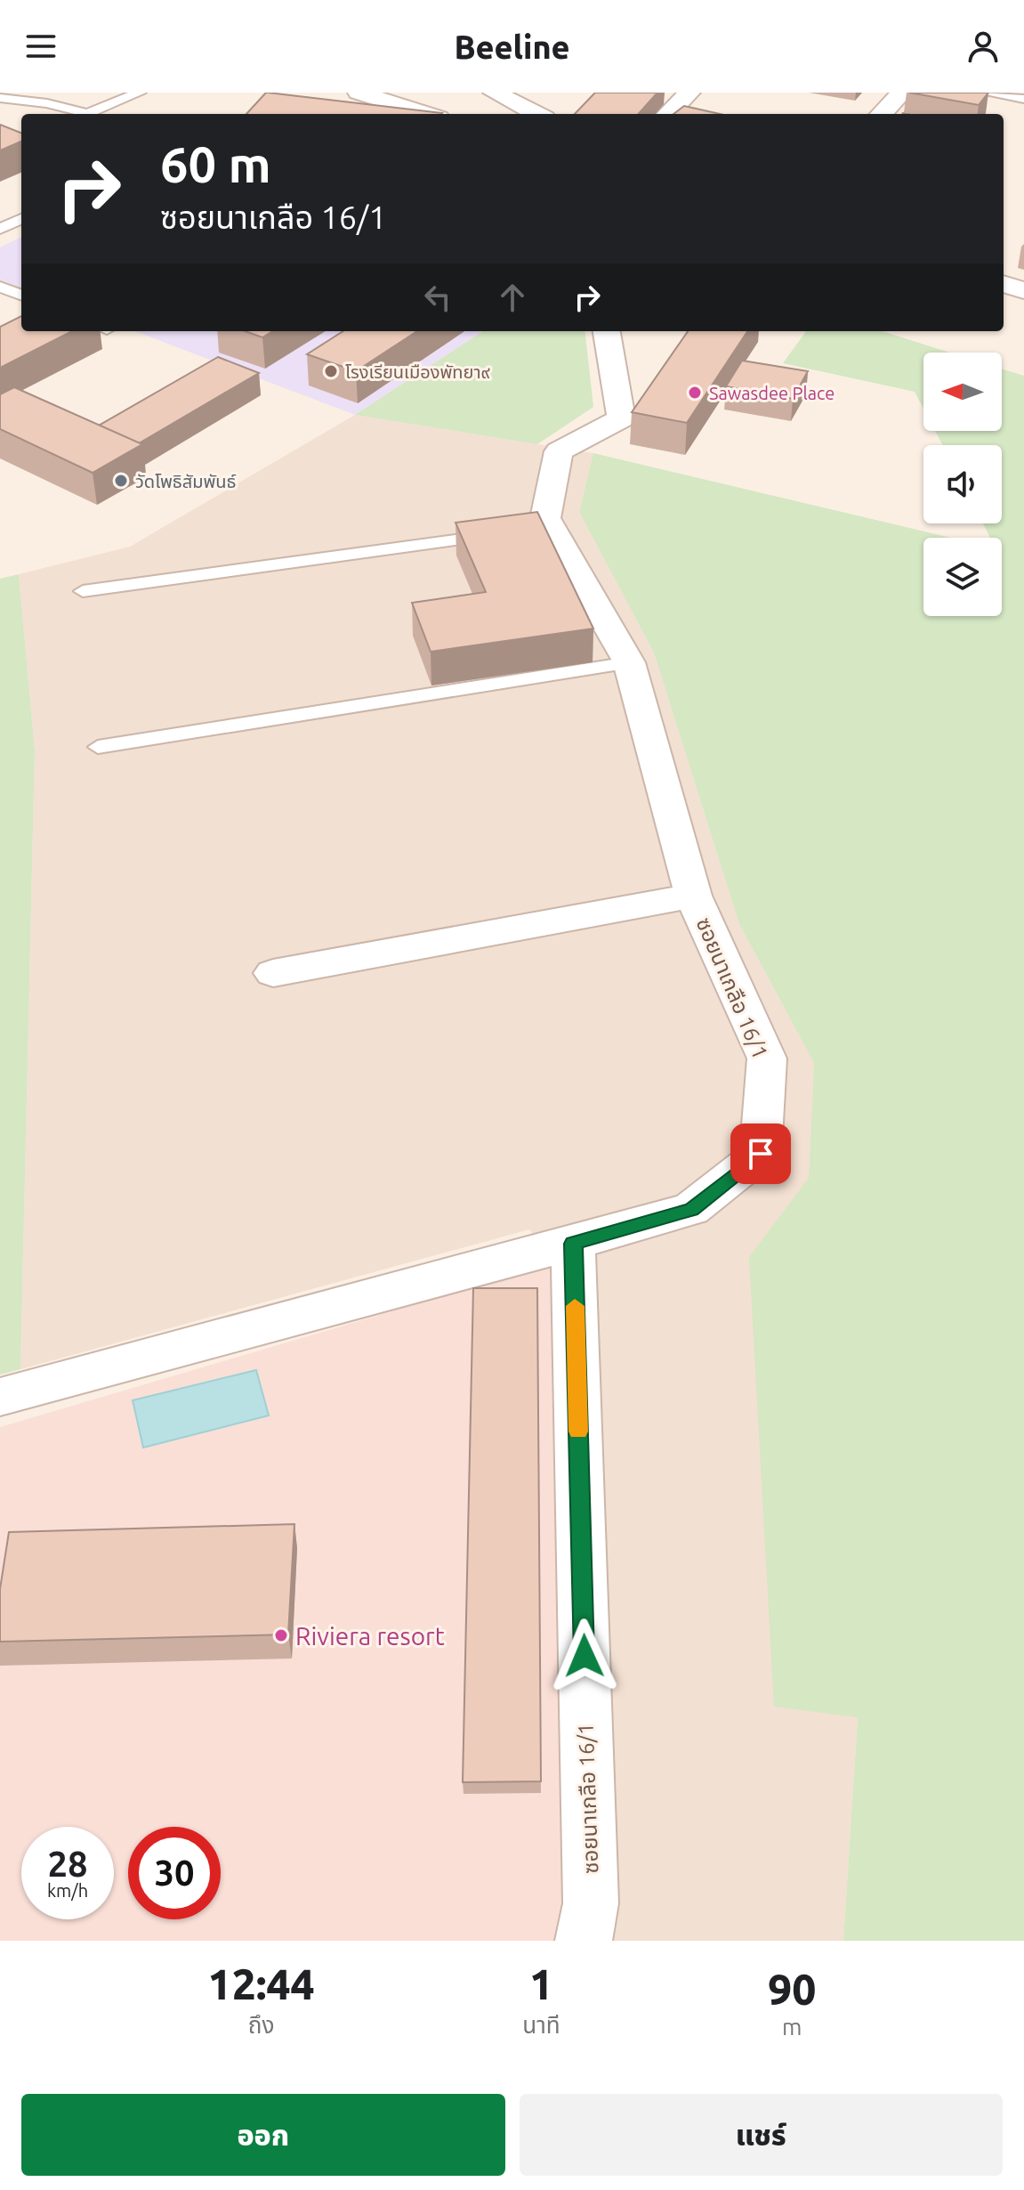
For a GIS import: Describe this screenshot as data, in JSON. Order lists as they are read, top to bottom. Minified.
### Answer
{"streets":{"street":["ซอยนาเกลือ 16/1"]},"places":["โรงเรียนเมืองพัทยา๙","Sawasdee Place","วัดโพธิสัมพันธ์","Riviera resort"],"north":"left","page":{"header":"Beeline","turn":["60 m","ซอยนาเกลือ 16/1"],"speed":"28 km/h","limit":"30","eta":["12:44","ถึง","1","นาที","90","m"],"buttons":["ออก","แชร์"]}}
